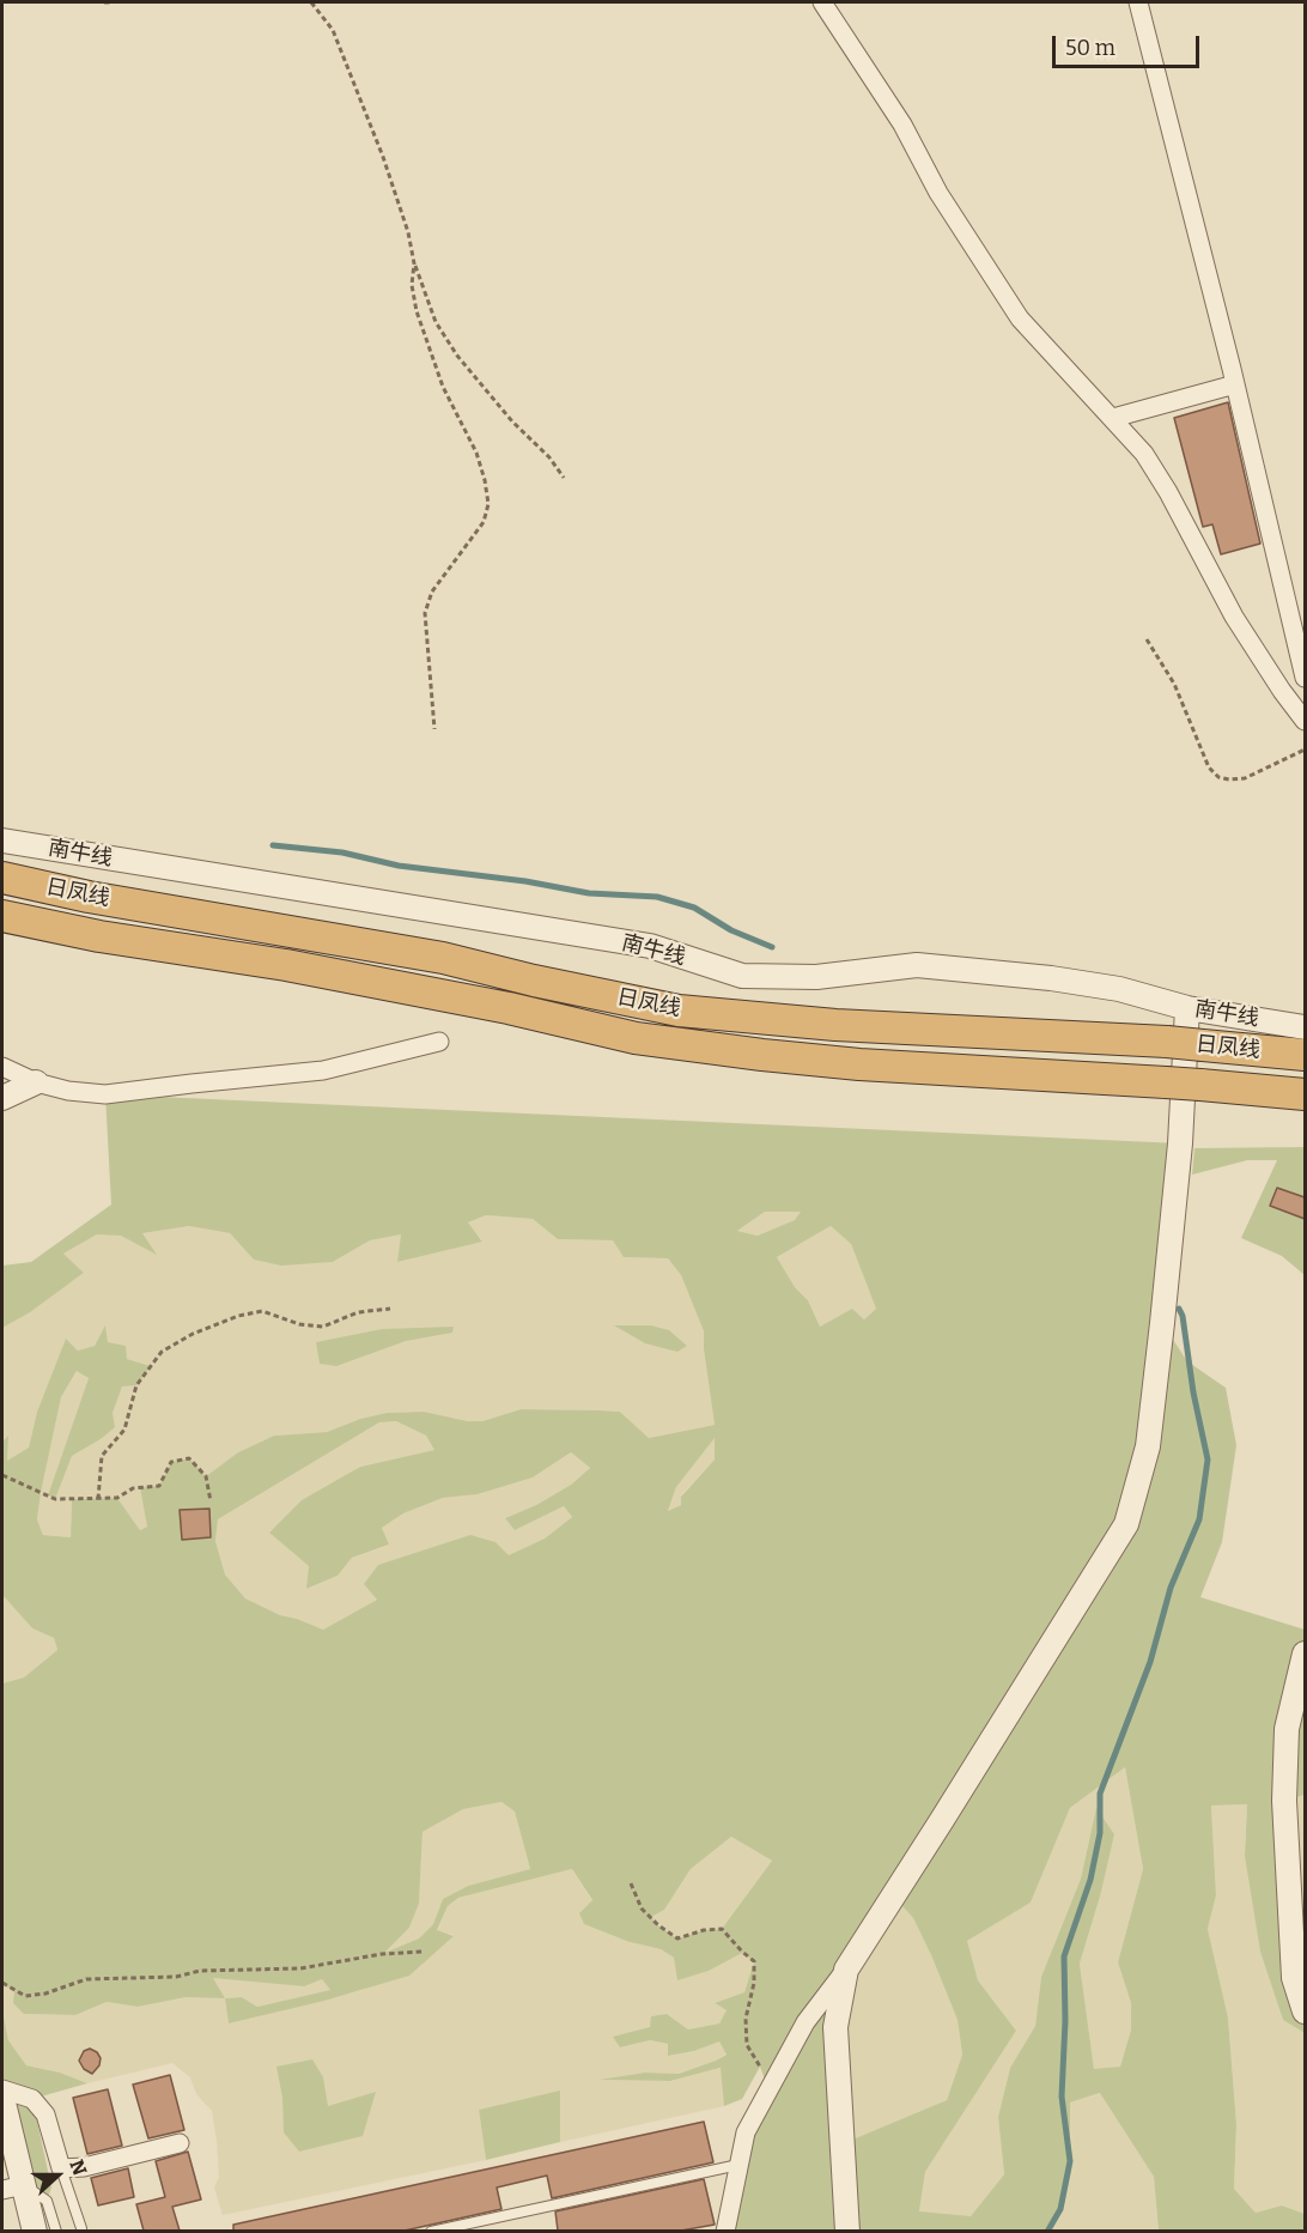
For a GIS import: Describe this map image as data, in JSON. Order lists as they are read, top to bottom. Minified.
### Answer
{"streets":{"highway":["日凤线"],"street":["南牛线"]},"scale_bar":"50 m","north":"right"}
